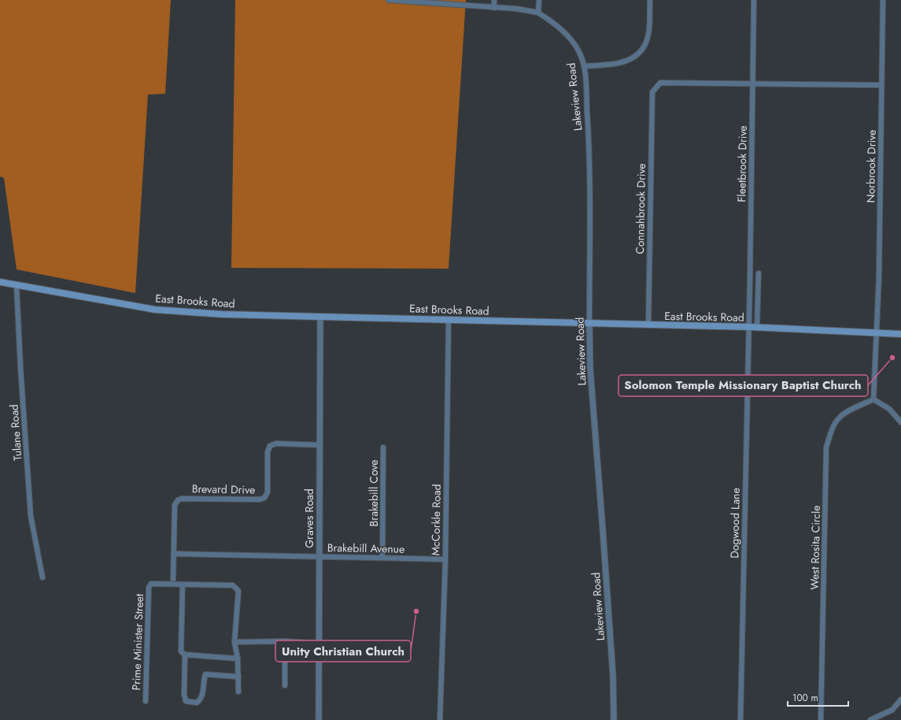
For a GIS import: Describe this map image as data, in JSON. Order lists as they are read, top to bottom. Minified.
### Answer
{"streets":{"main road":["East Brooks Road"],"street":["Lakeview Road","Fleetbrook Drive","Norbrook Drive","Connahbrook Drive","Tulane Road","Brevard Drive","Brakebill Cove","Graves Road","McCorkle Road","Dogwood Lane","West Rosita Circle","Brakebill Avenue","Prime Minister Street"]},"crossings":[["Lakeview Road","East Brooks Road"],["Fleetbrook Drive","Connahbrook Drive"],["Fleetbrook Drive","East Brooks Road"],["Fleetbrook Drive","Dogwood Lane"],["Norbrook Drive","East Brooks Road"],["Norbrook Drive","West Rosita Circle"],["Connahbrook Drive","East Brooks Road"],["East Brooks Road","Tulane Road"],["East Brooks Road","Graves Road"],["East Brooks Road","McCorkle Road"],["East Brooks Road","Dogwood Lane"],["Brevard Drive","Graves Road"],["Brevard Drive","Brakebill Avenue"],["Brakebill Cove","Brakebill Avenue"],["Graves Road","Brakebill Avenue"],["McCorkle Road","Brakebill Avenue"]],"places":["Solomon Temple Missionary Baptist Church","Unity Christian Church"],"scale_bar":"100 m"}
